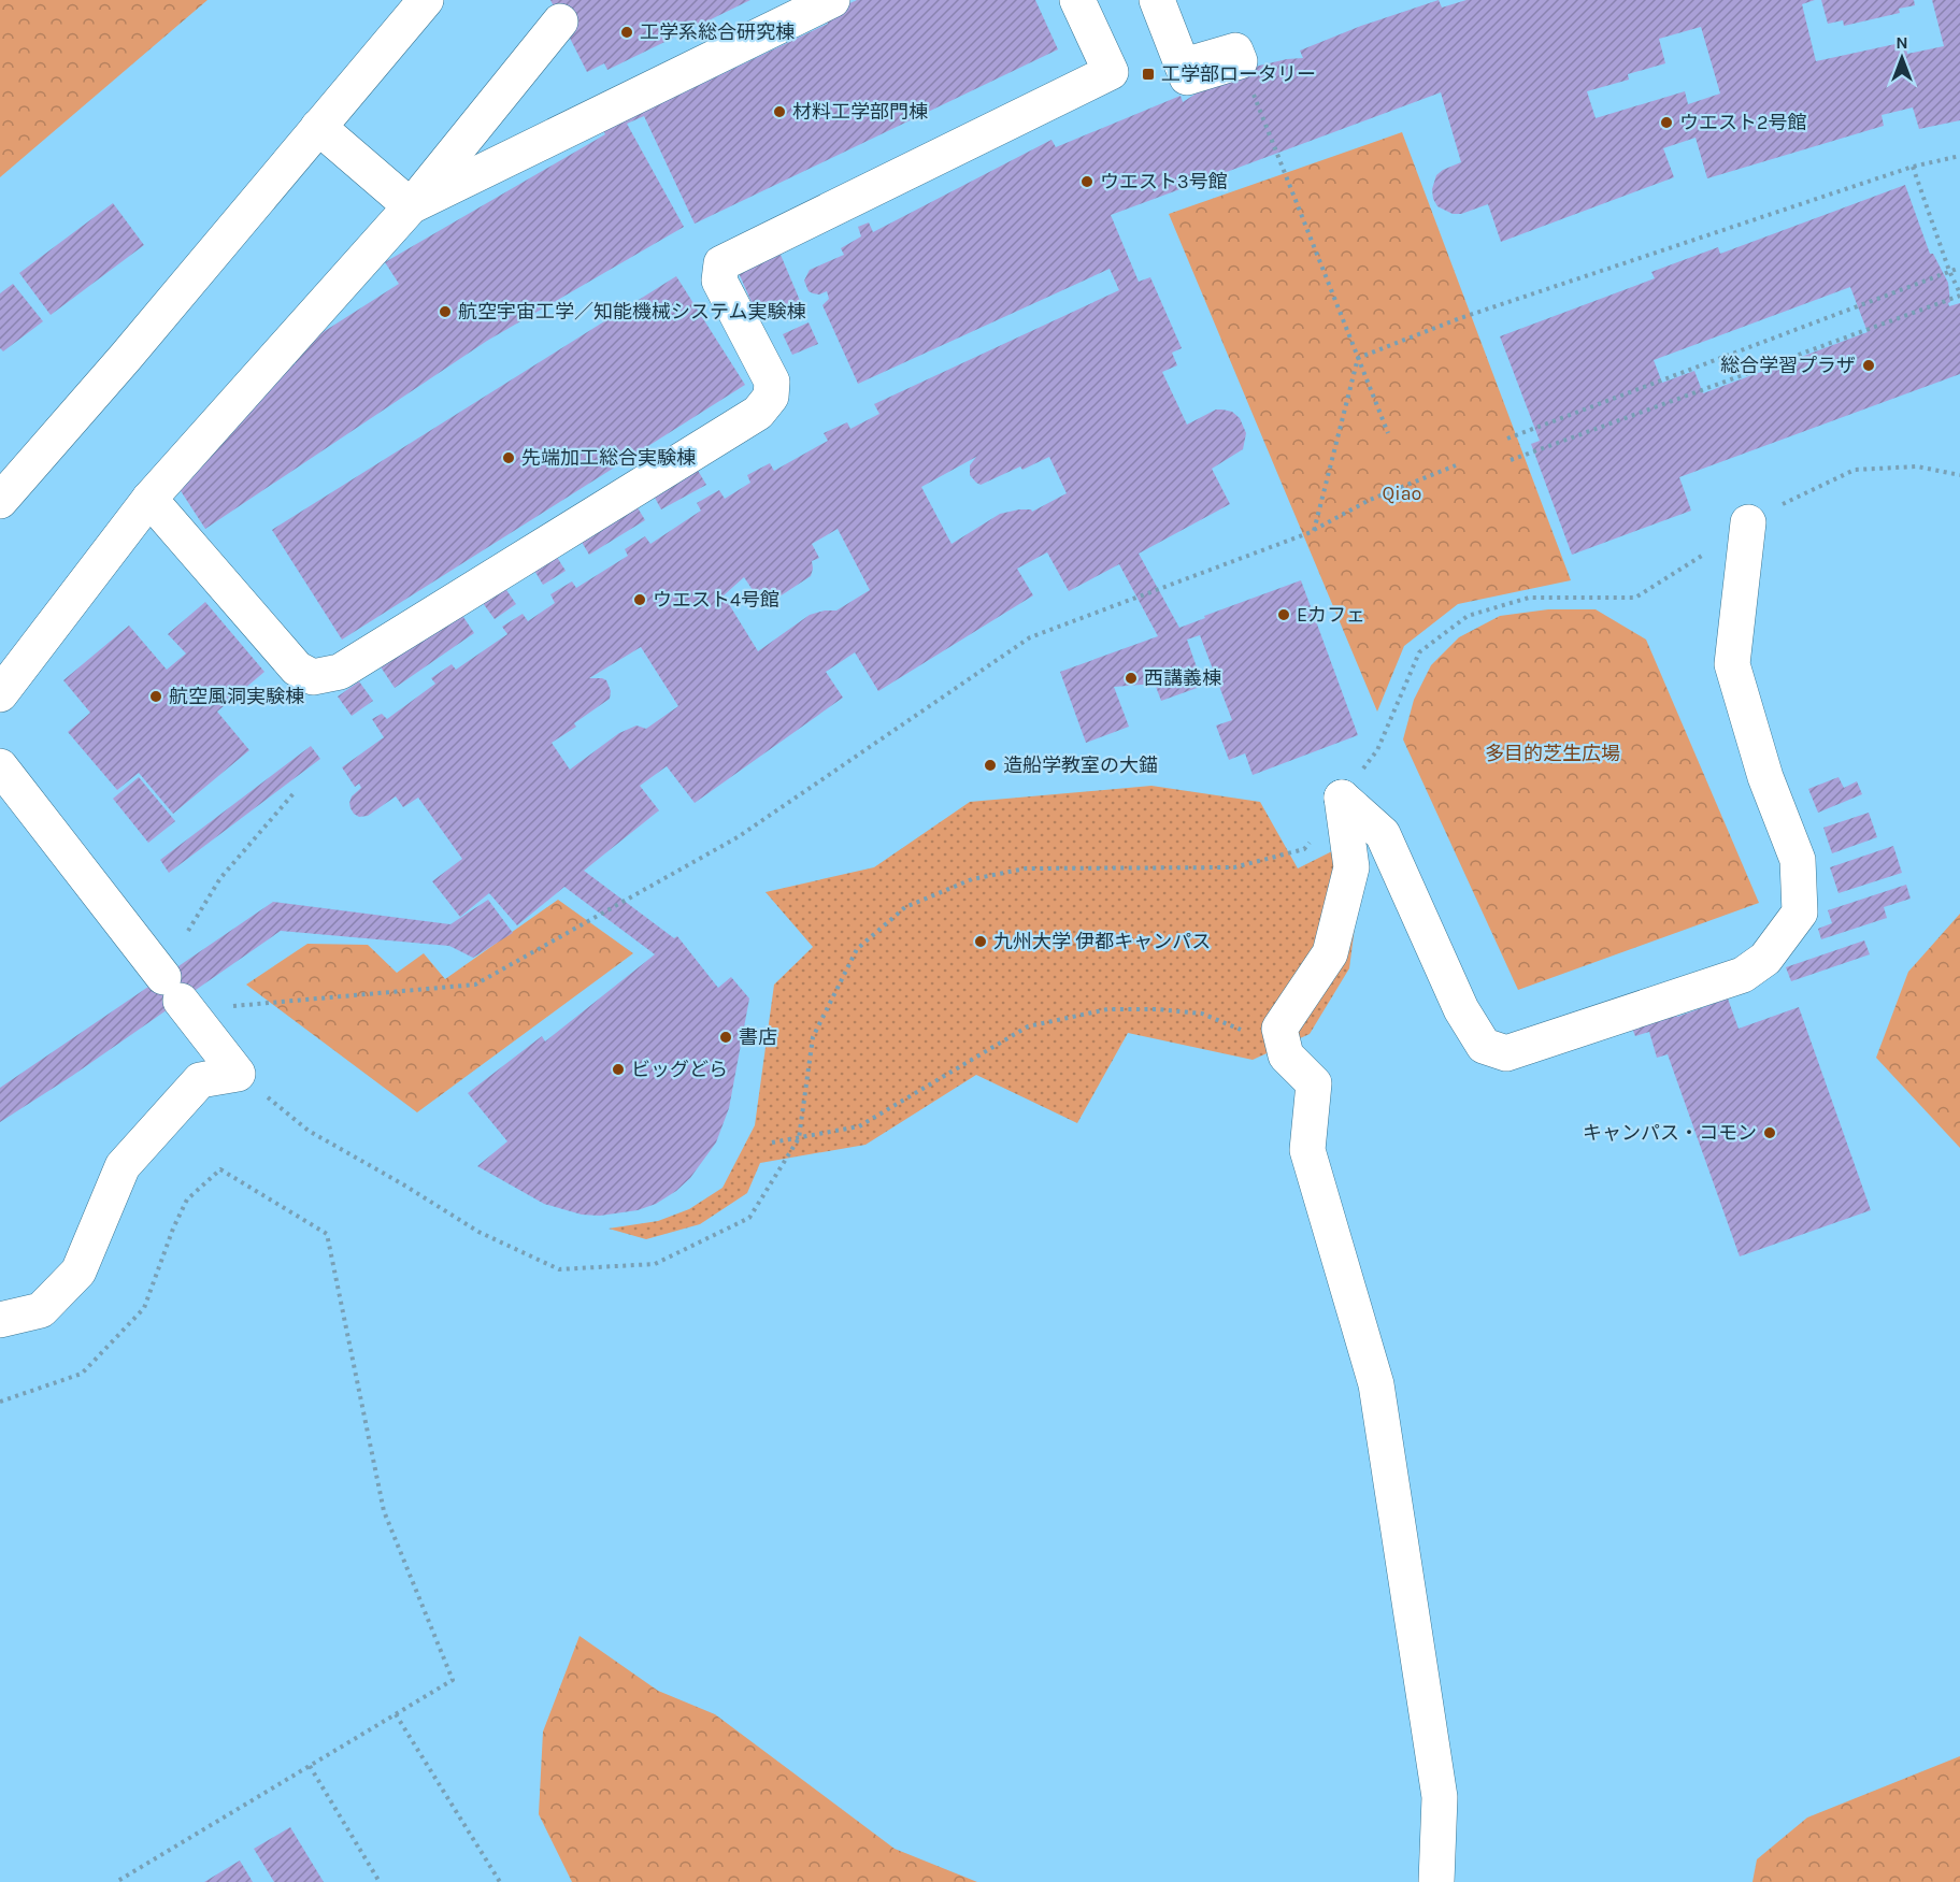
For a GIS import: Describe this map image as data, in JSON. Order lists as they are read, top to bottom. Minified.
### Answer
{"parks":["Qiao","多目的芝生広場"],"places":{"other":["工学系総合研究棟","材料工学部門棟","ウエスト2号館","ウエスト3号館","航空宇宙工学／知能機械システム実験棟","総合学習プラザ","先端加工総合実験棟","ウエスト4号館","Eカフェ","西講義棟","航空風洞実験棟","造船学教室の大錨","九州大学 伊都キャンパス","書店","ビッグどら","キャンパス・コモン"],"transit":["工学部ロータリー"]},"north":"top"}
